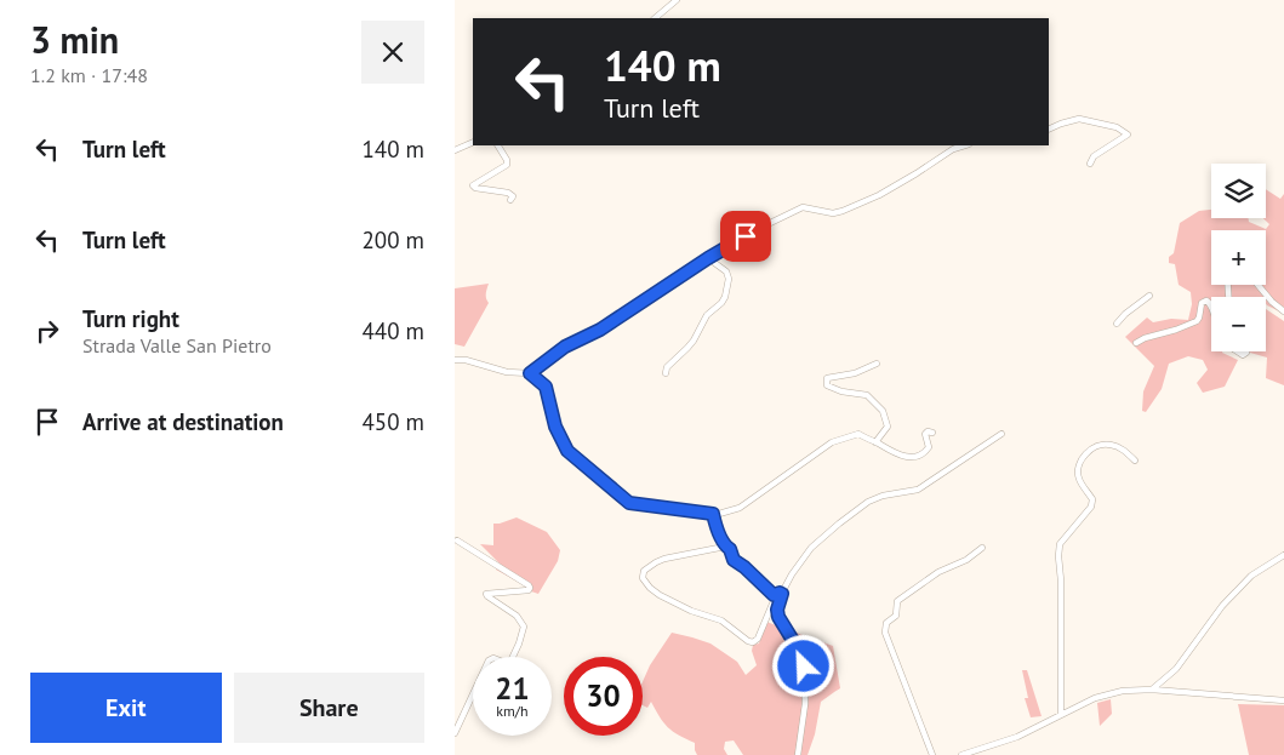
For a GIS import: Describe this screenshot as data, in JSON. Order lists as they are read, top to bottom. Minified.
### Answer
{"page":{"heading":["3 min","1.2 km · 17:48"],"turn":["140 m","Turn left"],"list":[{"name":"Turn left","value":"140 m"},{"name":"Turn left","value":"200 m"},{"name":"Turn right","note":"Strada Valle San Pietro","value":"440 m"},{"name":"Arrive at destination","value":"450 m"}],"map_buttons":["+","−"],"speed":"21 km/h","limit":"30","buttons":["Exit","Share"]}}
